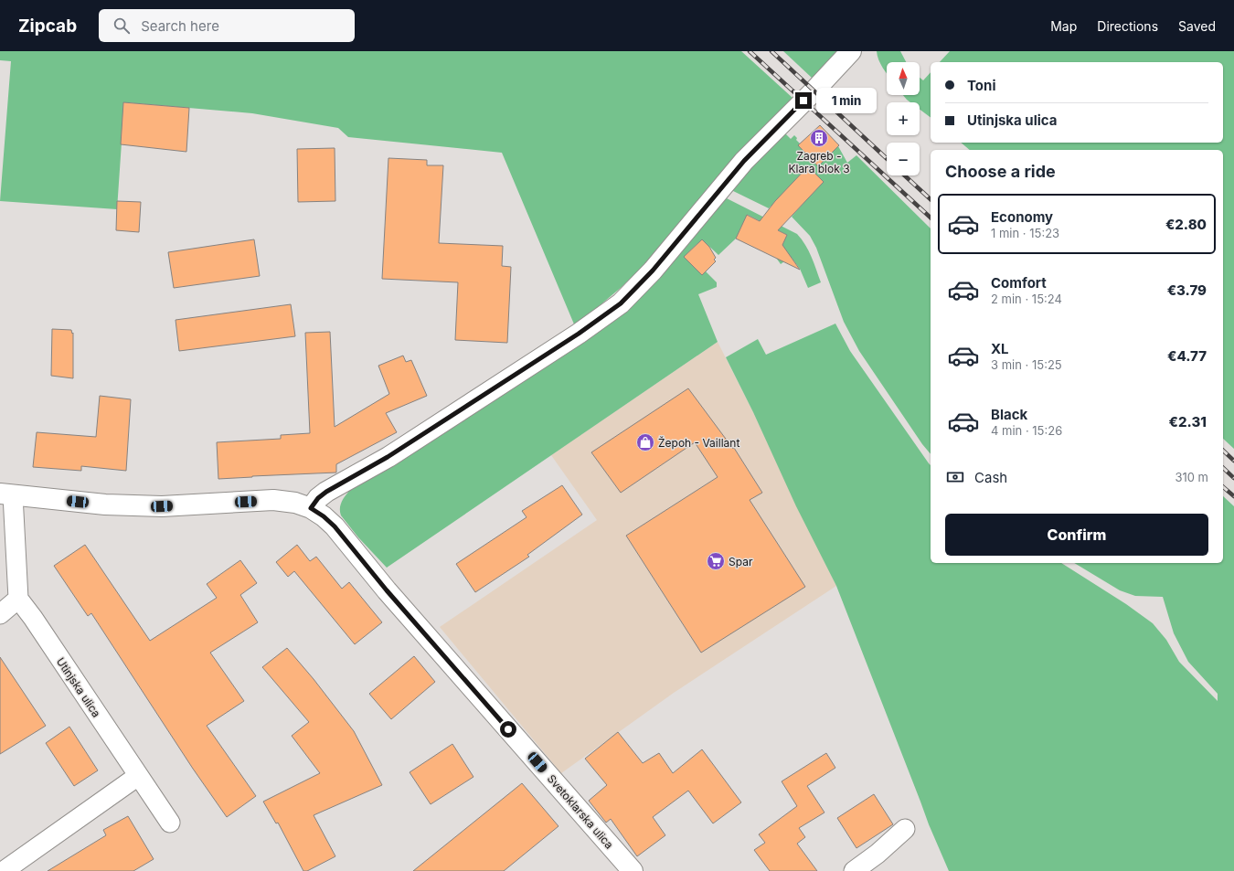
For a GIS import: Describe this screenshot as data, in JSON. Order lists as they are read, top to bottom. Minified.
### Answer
{"streets":{"street":["Utinjska ulica","Svetoklarska ulica"]},"places":{"building":["Zagreb - Klara blok 3"],"shop":["Žepoh - Vaillant"],"supermarket":["Spar"]},"north":"top","page":{"header":"Zipcab","search":"Search here","nav":["Map","Directions","Saved"],"map_buttons":["+","−"],"banner":["Toni","Utinjska ulica"],"bubble":"1 min","heading":"Choose a ride","list":[{"name":"Economy","note":"1 min · 15:23","value":"€2.80"},{"name":"Comfort","note":"2 min · 15:24","value":"€3.79"},{"name":"XL","note":"3 min · 15:25","value":"€4.77"},{"name":"Black","note":"4 min · 15:26","value":"€2.31"}],"pay":["Cash","310 m"],"buttons":"Confirm"}}
